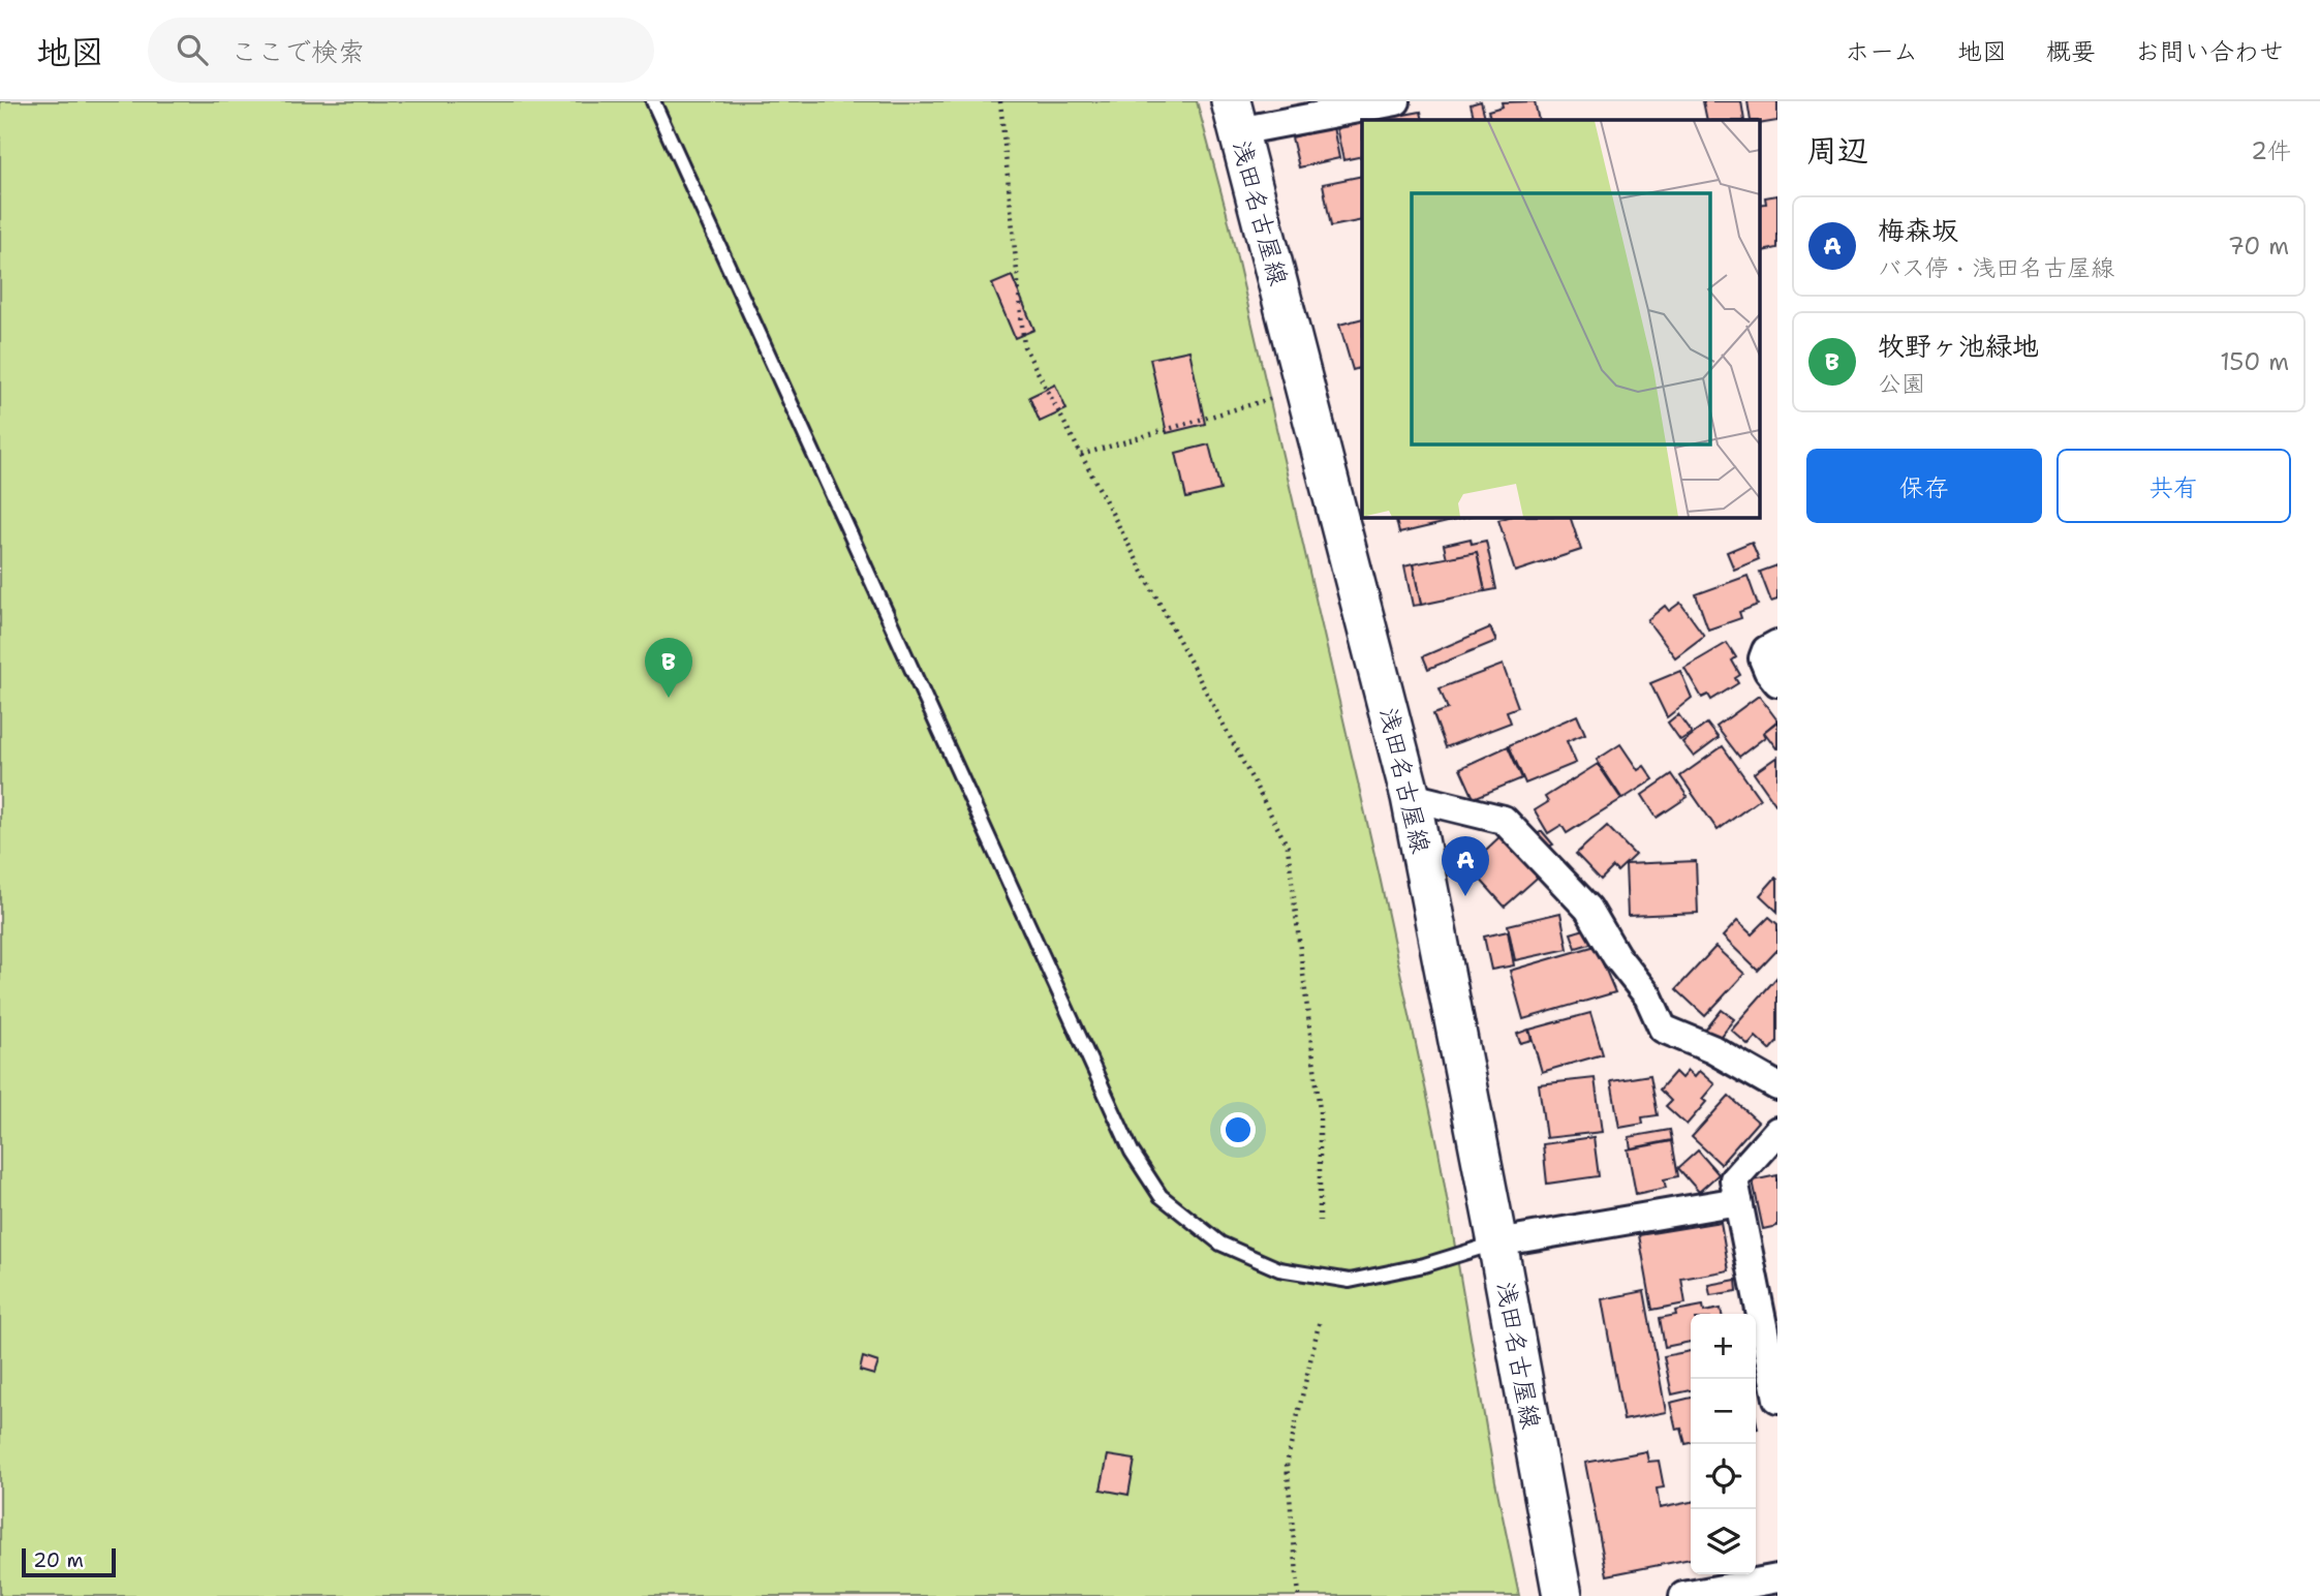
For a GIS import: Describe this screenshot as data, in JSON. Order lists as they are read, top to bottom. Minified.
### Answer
{"streets":{"main road":["浅田名古屋線"]},"scale_bar":"20 m","page":{"header":"地図","search":"ここで検索","nav":["ホーム","地図","概要","お問い合わせ"],"heading":["周辺","2件"],"list":[{"mark":"A","name":"梅森坂","note":"バス停 · 浅田名古屋線","value":"70 m"},{"mark":"B","name":"牧野ヶ池緑地","note":"公園","value":"150 m"}],"buttons":["保存","共有"],"pins":["B","A"],"map_buttons":["+","−"],"scale":"20 m"}}
